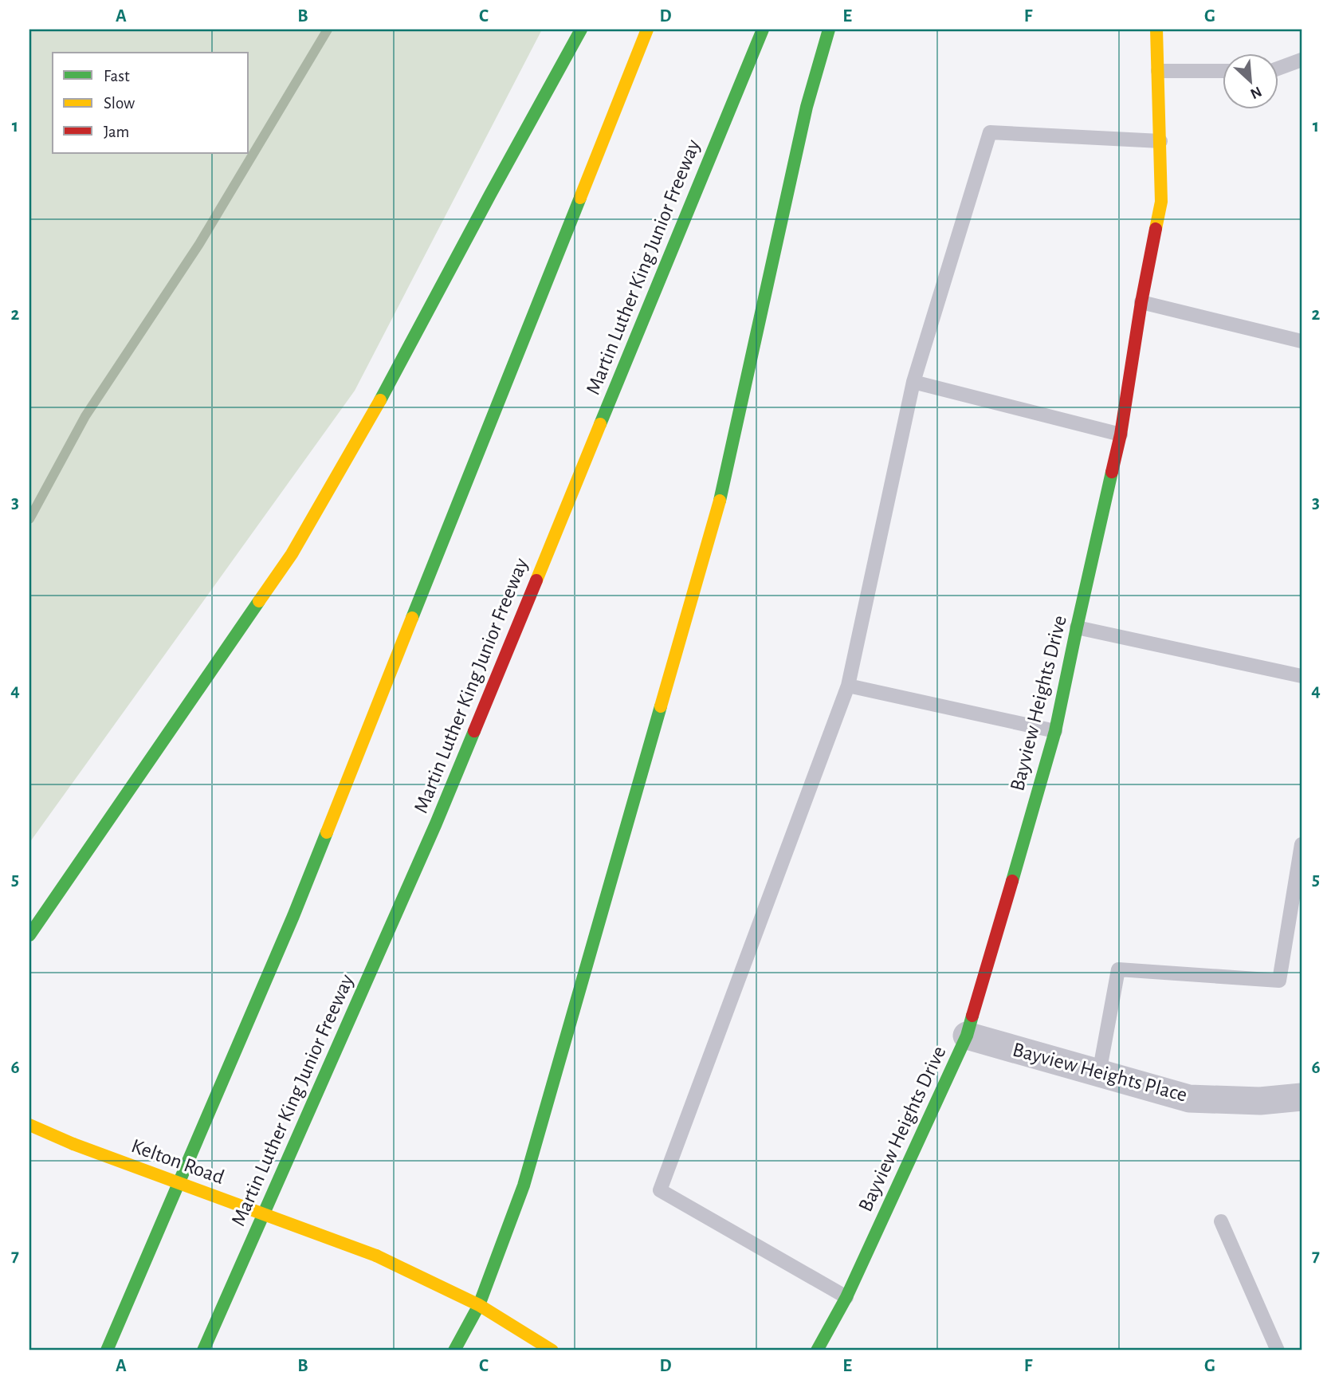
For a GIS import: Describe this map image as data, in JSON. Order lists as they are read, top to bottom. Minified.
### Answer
{"streets":{"main road":["Martin Luther King Junior Freeway","Bayview Heights Drive","Kelton Road"],"street":["Bayview Heights Place"]},"crossings":[["Bayview Heights Drive","Bayview Heights Place"]],"legend":["Fast","Slow","Jam"],"north":"bottom right","grid":{"columns":["A","B","C","D","E","F","G"],"rows":["1","2","3","4","5","6","7"]}}
